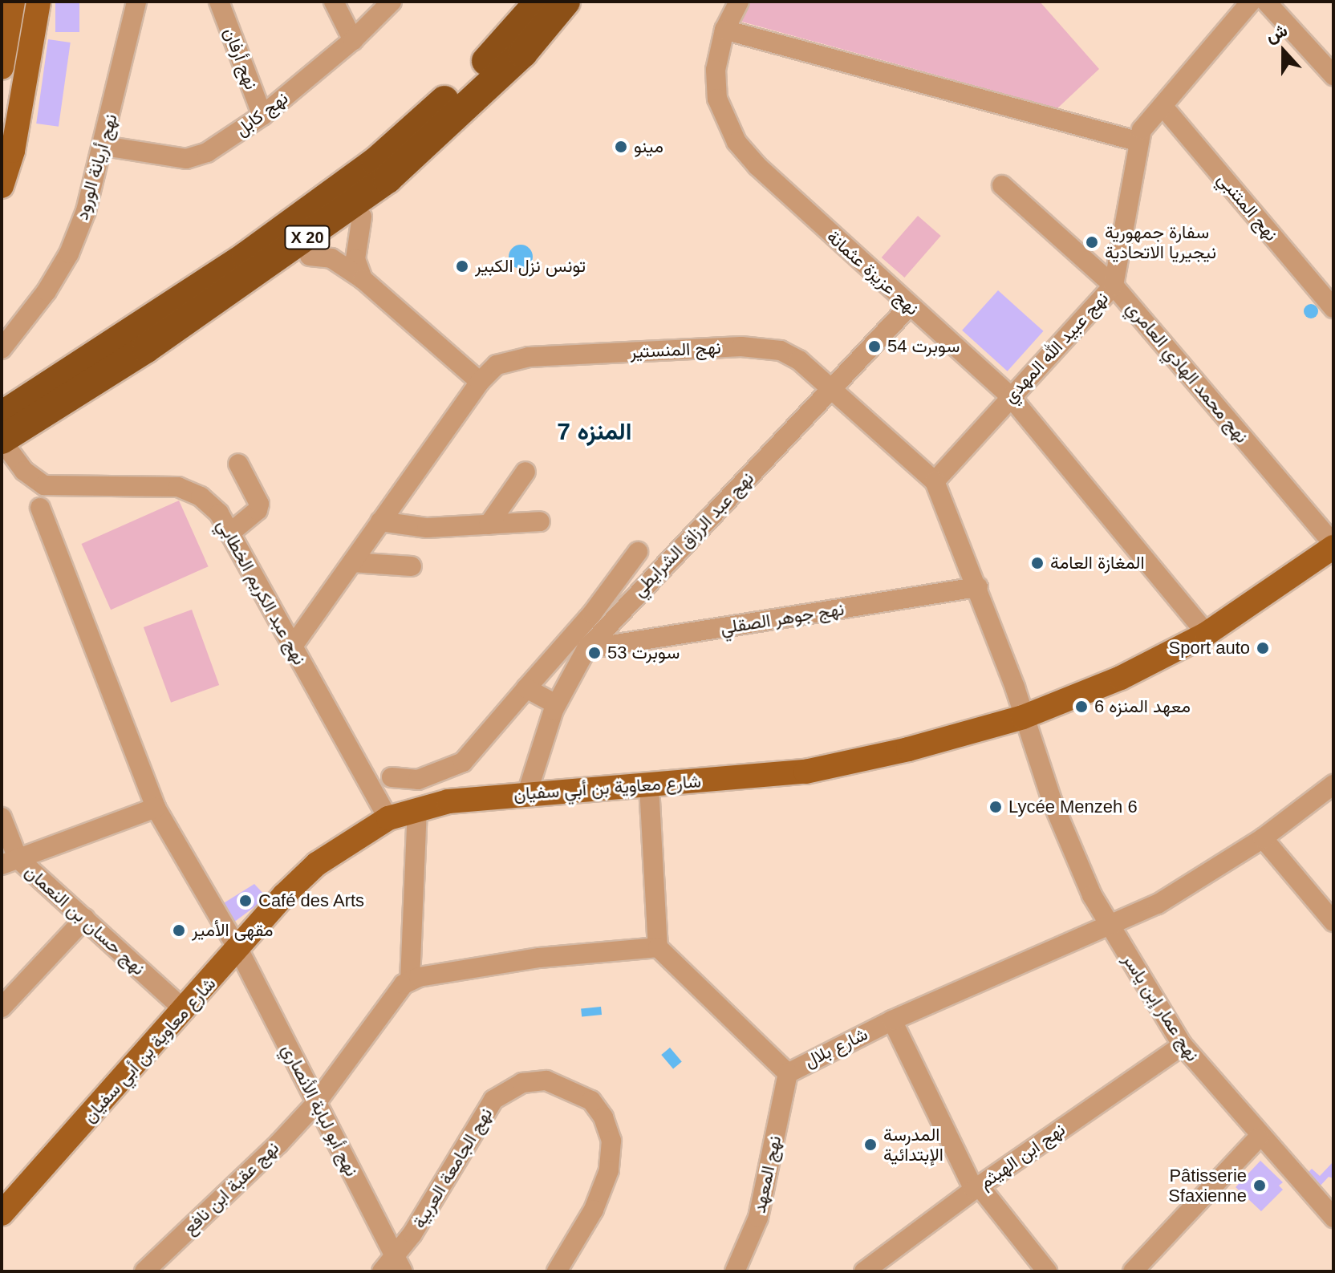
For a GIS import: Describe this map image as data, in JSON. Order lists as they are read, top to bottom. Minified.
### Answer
{"streets":{"highway":["X 20"],"main road":["شارع معاوية بن أبي سفيان"],"street":["نهج أرفان","نهج كابل","نهج أريانة الورود","نهج المتنبي","نهج عزيزة عثمانة","نهج عبيد الله المهدي","نهج المنستير","نهج محمد الهادي العامري","نهج عبد الرزاق الشرايطي","نهج عبد الكريم الخطابي","نهج جوهر الصقلي","نهج حسان بن النعمان","نهج عمار إبن ياسر","شارع بلال","نهج أبو لبابة الأنصاري","نهج ابن الهيثم","نهج الجامعة العربية","نهج المعهد","نهج عقبة ابن نافع"]},"crossings":[["نهج أرفان","نهج كابل"],["نهج كابل","نهج أريانة الورود"],["نهج المتنبي","نهج عبيد الله المهدي"],["X 20","نهج عبد الكريم الخطابي"],["نهج عزيزة عثمانة","نهج عبيد الله المهدي"],["نهج عزيزة عثمانة","نهج عبد الرزاق الشرايطي"],["نهج عزيزة عثمانة","شارع معاوية بن أبي سفيان"],["نهج عبيد الله المهدي","نهج المنستير"],["نهج عبيد الله المهدي","نهج محمد الهادي العامري"],["نهج المنستير","نهج عبد الرزاق الشرايطي"],["نهج المنستير","نهج عبد الكريم الخطابي"],["نهج المنستير","نهج جوهر الصقلي"],["نهج المنستير","شارع معاوية بن أبي سفيان"],["نهج المنستير","نهج عمار إبن ياسر"],["نهج محمد الهادي العامري","شارع معاوية بن أبي سفيان"],["نهج عبد الرزاق الشرايطي","نهج جوهر الصقلي"],["نهج عبد الرزاق الشرايطي","شارع معاوية بن أبي سفيان"],["نهج عبد الكريم الخطابي","شارع معاوية بن أبي سفيان"],["شارع معاوية بن أبي سفيان","نهج حسان بن النعمان"],["شارع معاوية بن أبي سفيان","نهج عمار إبن ياسر"],["شارع معاوية بن أبي سفيان","نهج أبو لبابة الأنصاري"],["نهج عمار إبن ياسر","شارع بلال"],["نهج عمار إبن ياسر","نهج ابن الهيثم"],["شارع بلال","نهج المعهد"],["نهج أبو لبابة الأنصاري","نهج الجامعة العربية"],["نهج أبو لبابة الأنصاري","نهج عقبة ابن نافع"]],"districts":["المنزه 7"],"places":["مينو","سفارة جمهورية نيجيريا الاتحادية","تونس نزل الكبير","سوبرت 54","المغازة العامة","Sport auto","سوبرت 53","معهد المنزه 6","Lycée Menzeh 6","Café des Arts","مقهى الأمير","المدرسة الإبتدائية","Pâtisserie Sfaxienne"],"north":"top"}
